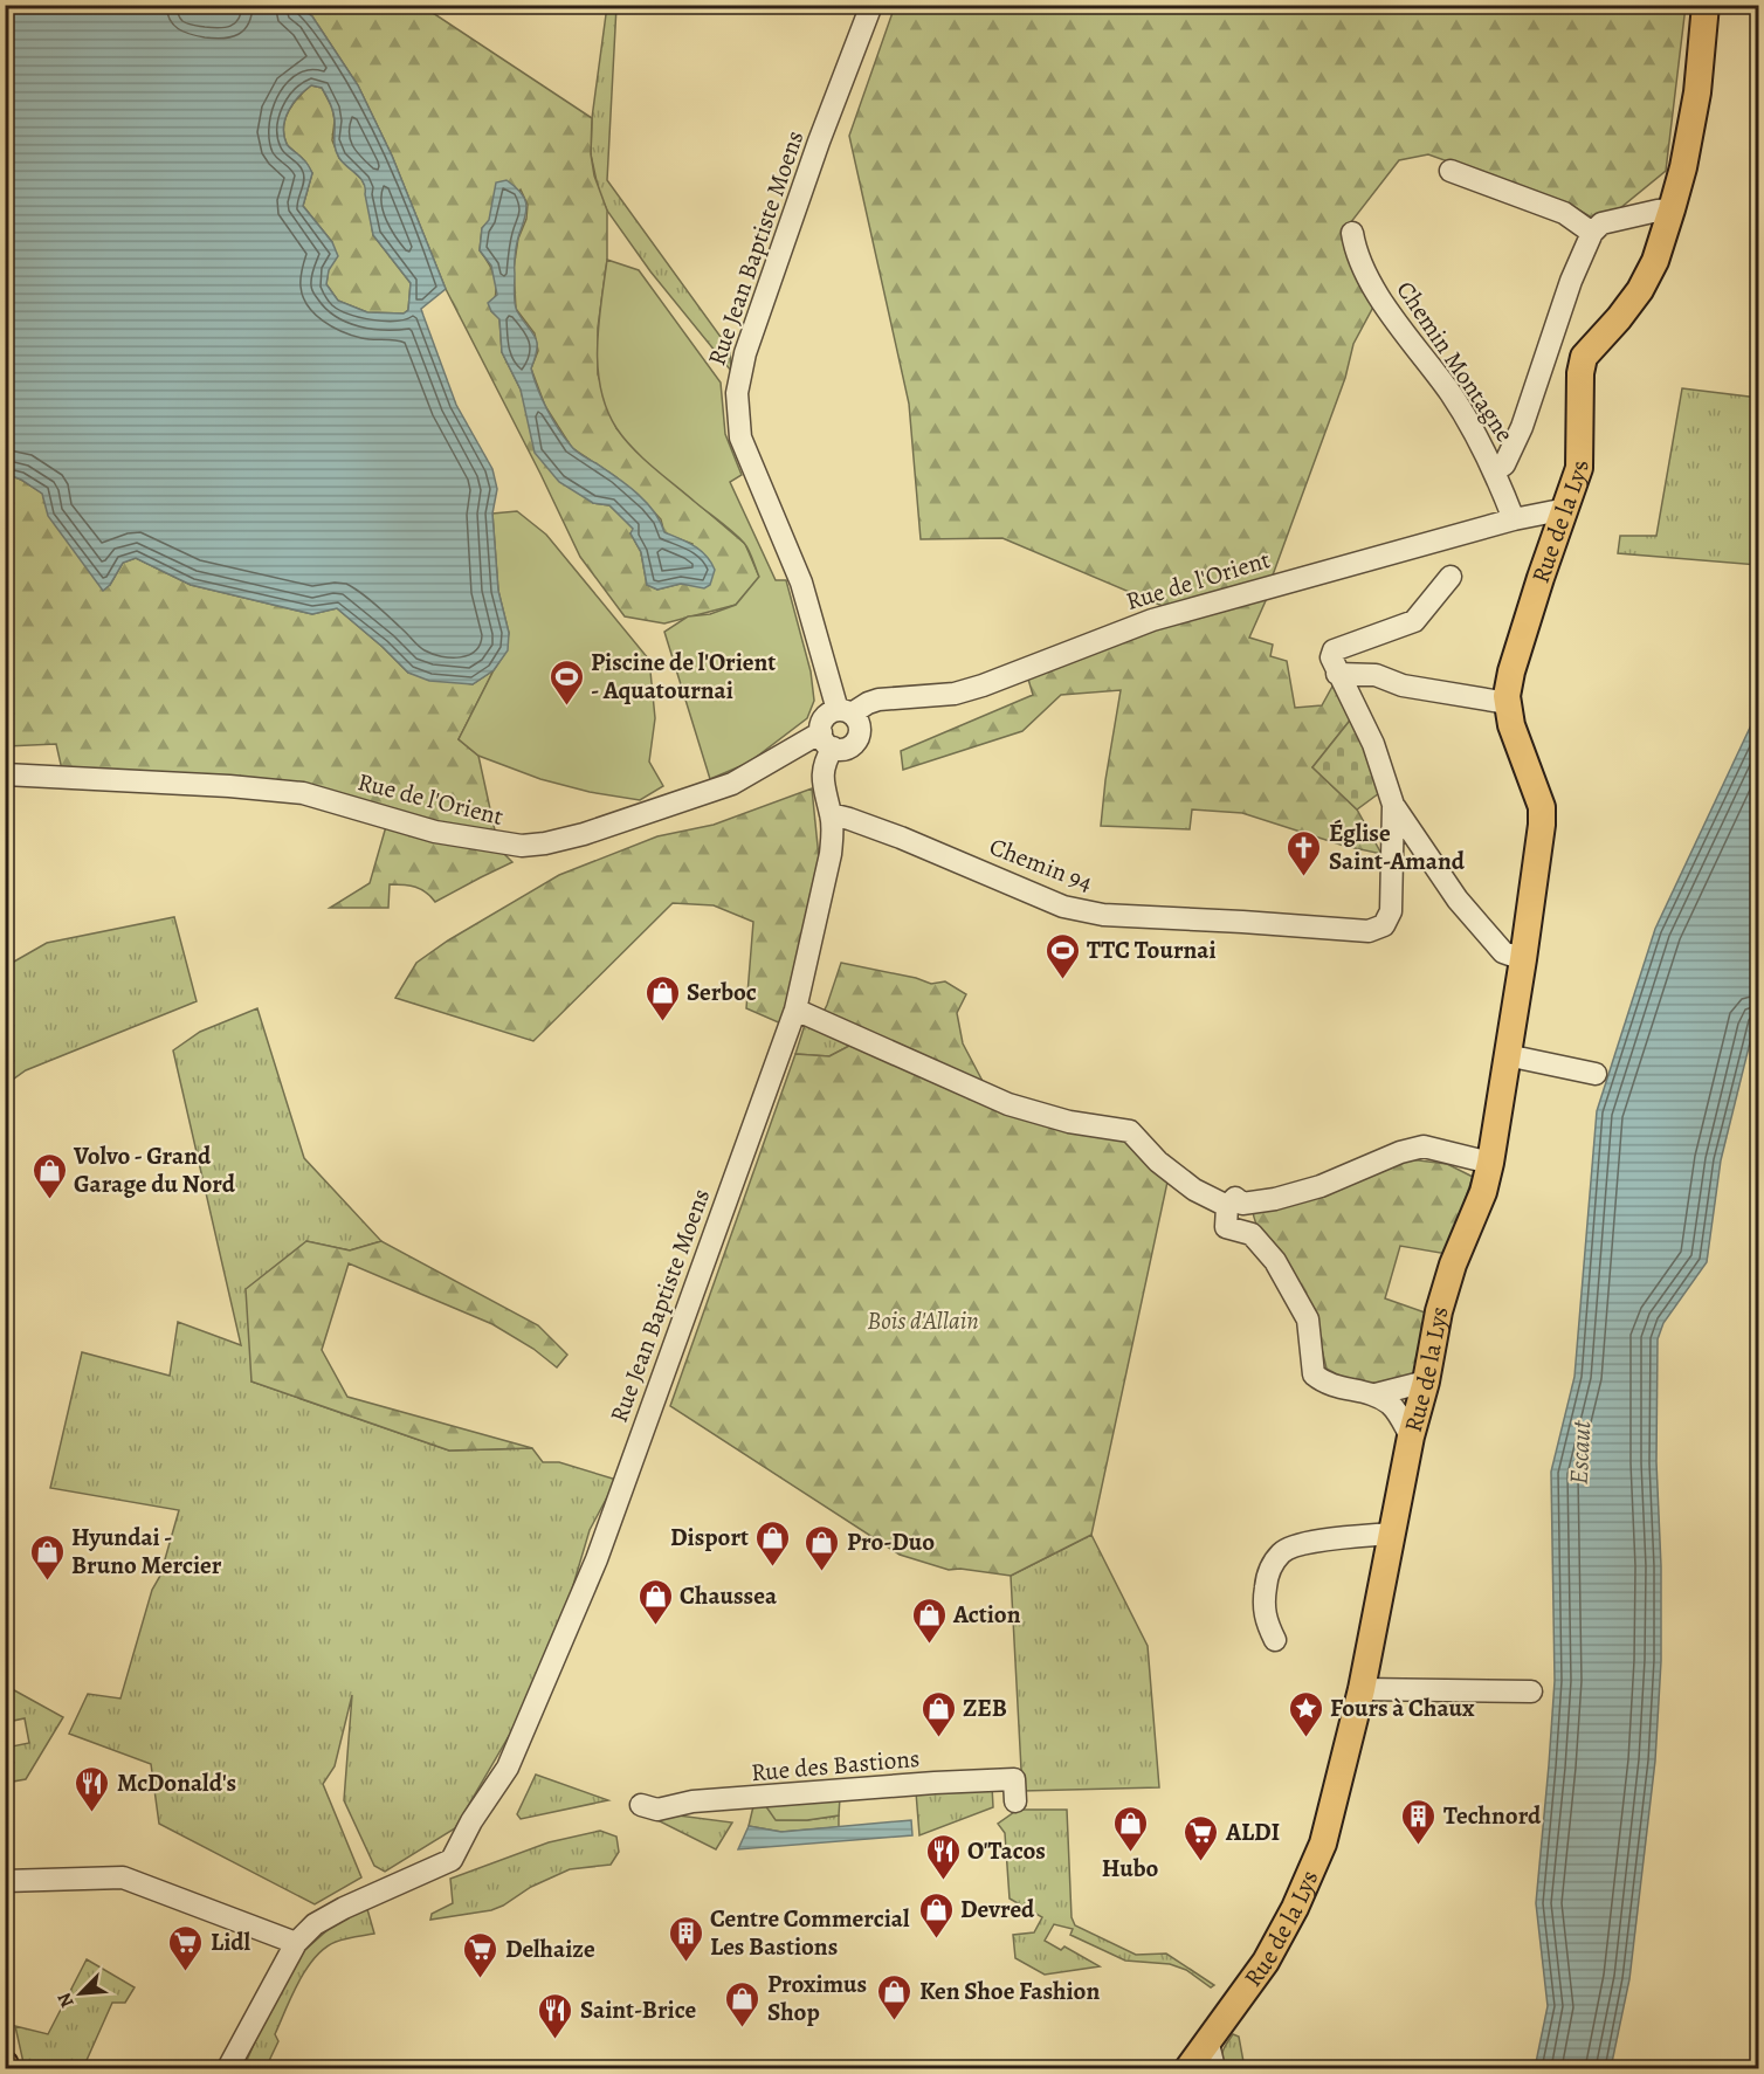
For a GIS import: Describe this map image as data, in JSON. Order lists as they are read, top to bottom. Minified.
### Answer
{"streets":{"main road":["Rue de la Lys"],"street":["Rue Jean Baptiste Moens","Chemin Montagne","Rue de l'Orient","Chemin 94","Rue des Bastions"]},"crossings":[["Rue Jean Baptiste Moens","Rue de l'Orient"],["Rue Jean Baptiste Moens","Chemin 94"],["Chemin Montagne","Rue de l'Orient"],["Rue de la Lys","Rue de l'Orient"]],"water":["Escaut"],"parks":["Bois d'Allain"],"places":{"sports":["Piscine de l'Orient - Aquatournai","TTC Tournai"],"church":["Église Saint-Amand"],"shop":["Serboc","Volvo - Grand Garage du Nord","Disport","Pro-Duo","Hyundai - Bruno Mercier","Chaussea","Action","ZEB","Hubo","Devred","Ken Shoe Fashion","Proximus Shop"],"place":["Fours à Chaux"],"restaurant":["McDonald's","O'Tacos","Saint-Brice"],"building":["Technord","Centre Commercial Les Bastions"],"supermarket":["ALDI","Lidl","Delhaize"]},"north":"bottom left"}
